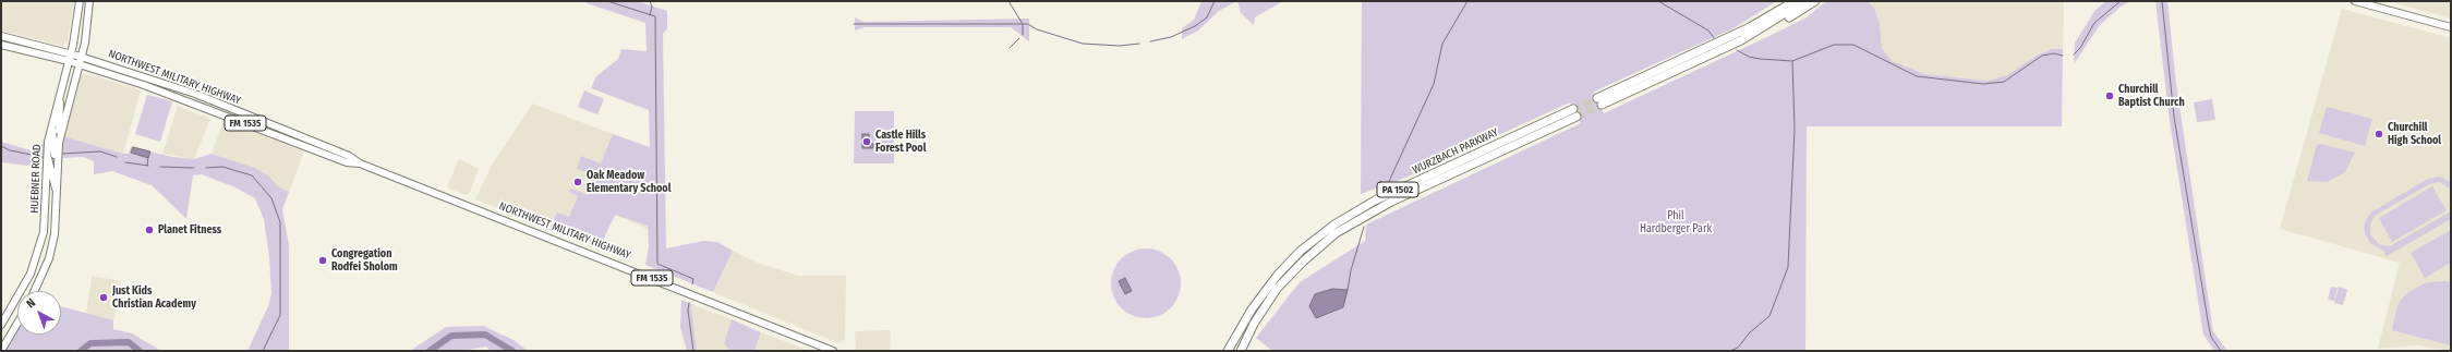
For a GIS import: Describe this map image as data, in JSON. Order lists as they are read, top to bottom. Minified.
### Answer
{"streets":{"highway":["WURZBACH PARKWAY","PA 1502"],"main road":["NORTHWEST MILITARY HIGHWAY","FM 1535","HUEBNER ROAD"]},"crossings":[["NORTHWEST MILITARY HIGHWAY","HUEBNER ROAD"]],"parks":["Phil Hardberger Park"],"places":["Churchill Baptist Church","Churchill High School","Castle Hills Forest Pool","Oak Meadow Elementary School","Planet Fitness","Congregation Rodfei Sholom","Just Kids Christian Academy"],"north":"top left"}
